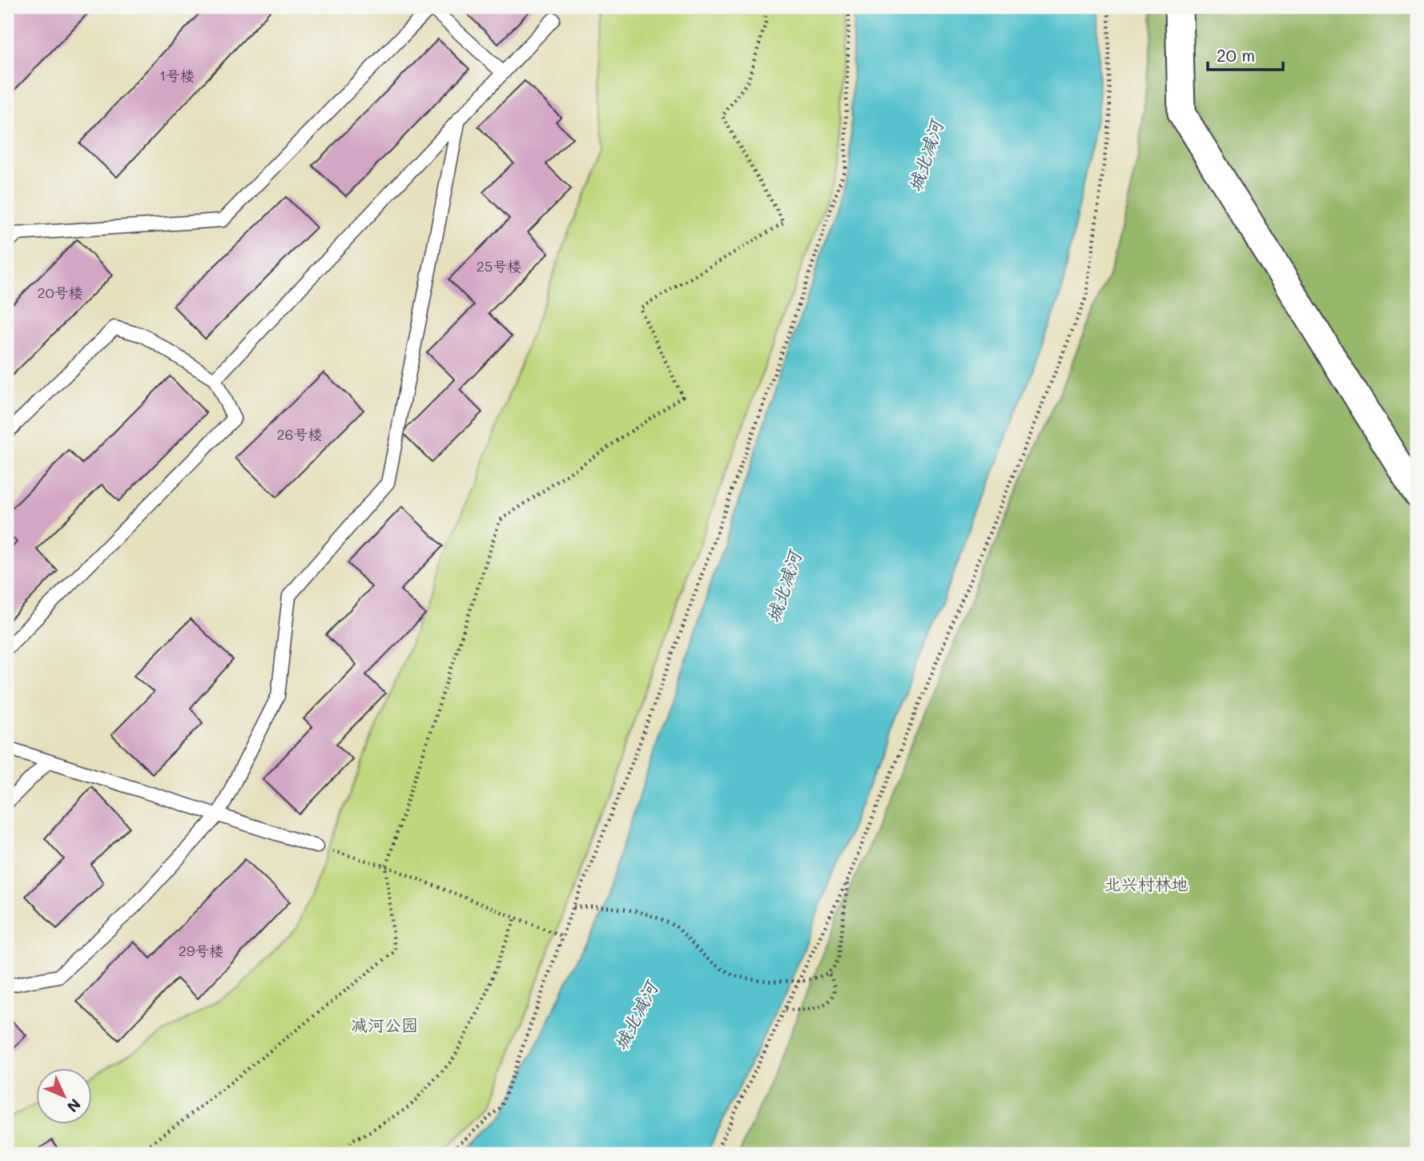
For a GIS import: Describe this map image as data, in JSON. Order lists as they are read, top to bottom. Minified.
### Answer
{"water":["城北减河"],"parks":["北兴村林地","减河公园"],"house_numbers":["1号楼","25号楼","20号楼","26号楼","29号楼"],"scale_bar":"20 m","north":"bottom right"}
